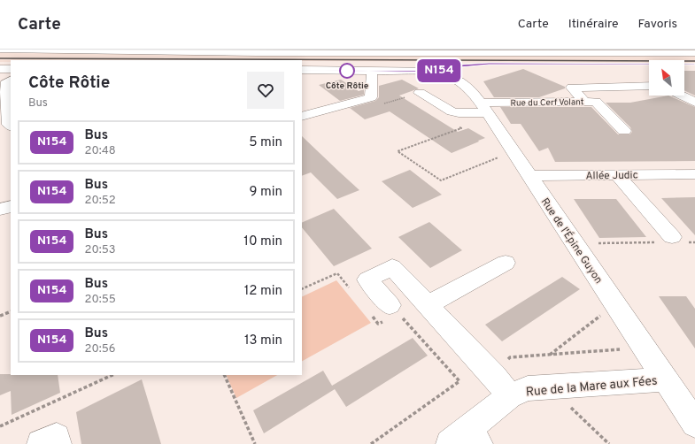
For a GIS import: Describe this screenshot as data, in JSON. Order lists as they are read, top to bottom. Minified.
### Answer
{"streets":{"street":["Rue du Cerf Volant","Allée Judic","Rue de l'Épine Guyon","Rue de la Mare aux Fées"]},"crossings":[["Rue du Cerf Volant","Rue de l'Épine Guyon"],["Allée Judic","Rue de l'Épine Guyon"],["Rue de l'Épine Guyon","Rue de la Mare aux Fées"]],"places":["Côte Rôtie"],"lines":["bus line N154"],"north":"top left","page":{"header":"Carte","nav":["Carte","Itinéraire","Favoris"],"on_map":"N154","heading":["Côte Rôtie","Bus"],"list":[{"mark":"N154","name":"Bus","note":"20:48","value":"5 min"},{"mark":"N154","name":"Bus","note":"20:52","value":"9 min"},{"mark":"N154","name":"Bus","note":"20:53","value":"10 min"},{"mark":"N154","name":"Bus","note":"20:55","value":"12 min"},{"mark":"N154","name":"Bus","note":"20:56","value":"13 min"}]}}
